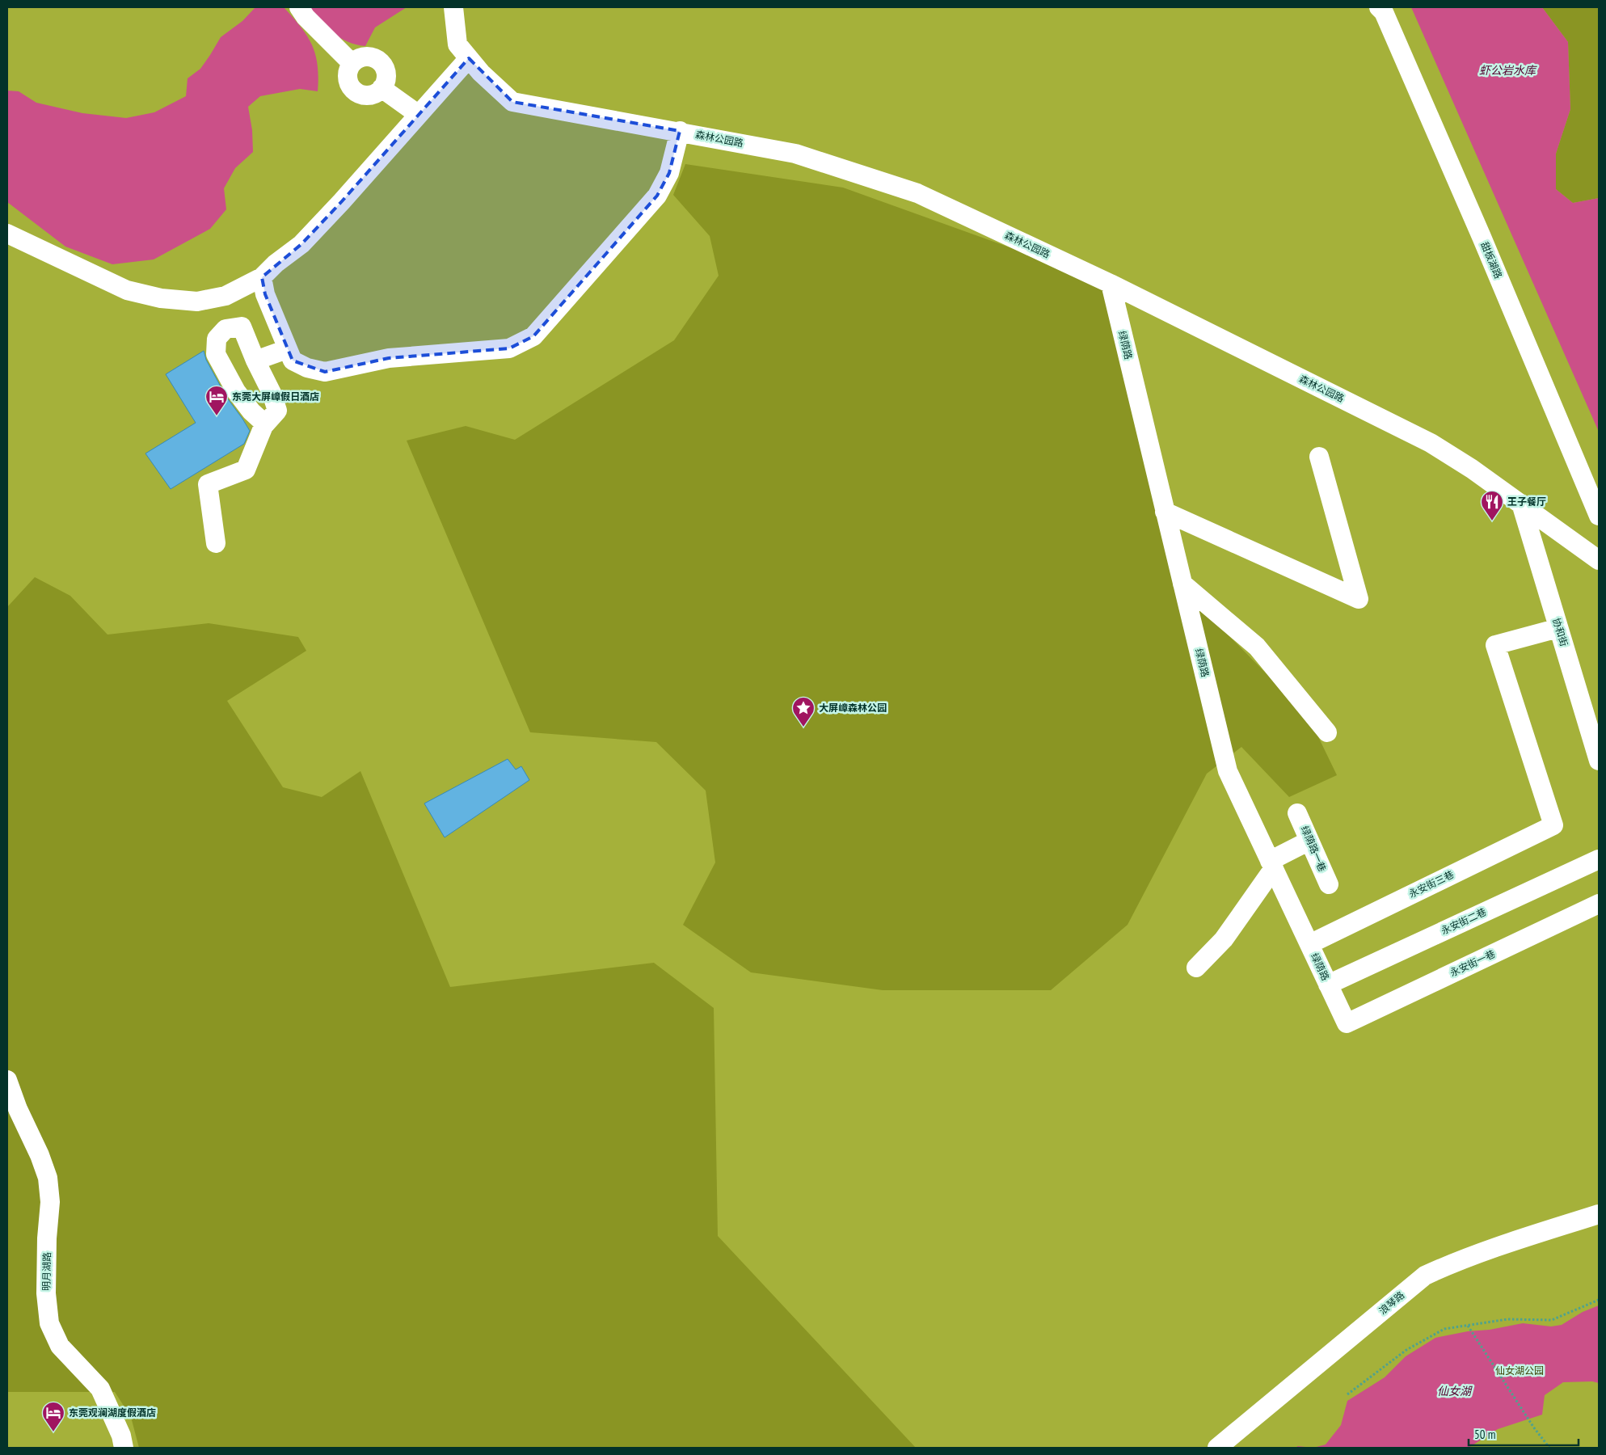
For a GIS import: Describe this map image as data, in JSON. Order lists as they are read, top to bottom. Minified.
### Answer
{"streets":{"street":["森林公园路","甜板湖路","绿荫路","协和街","绿荫路一巷","永安街三巷","永安街二巷","永安街一巷","明月湖路","浪琴路"]},"crossings":[["森林公园路","绿荫路"],["森林公园路","协和街"],["绿荫路","永安街三巷"],["绿荫路","永安街二巷"],["绿荫路","永安街一巷"],["协和街","永安街三巷"]],"water":["虾公岩水库","仙女湖"],"parks":["仙女湖公园"],"places":{"hotel":["东莞大屏嶂假日酒店","东莞观澜湖度假酒店"],"restaurant":["王子餐厅"],"place":["大屏嶂森林公园"]},"scale_bar":"50 m"}
